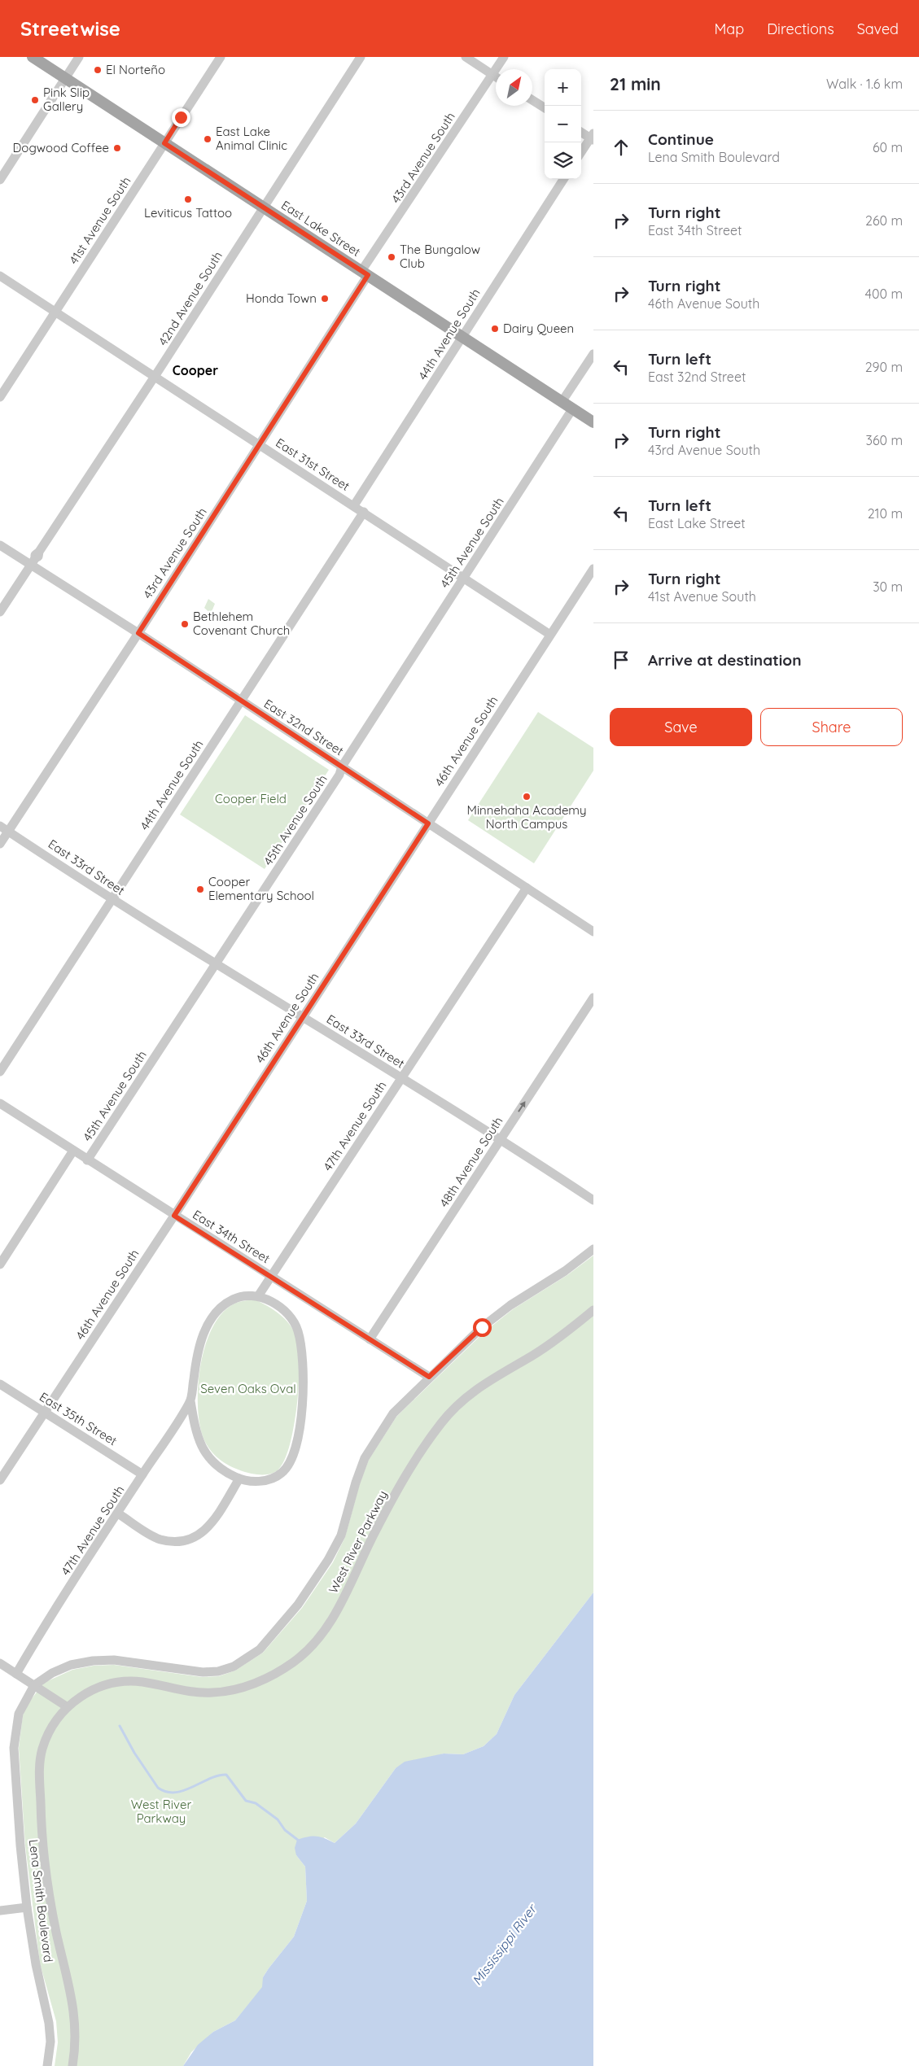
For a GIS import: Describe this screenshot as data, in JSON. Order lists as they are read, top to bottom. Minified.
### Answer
{"streets":{"main road":["East Lake Street"],"street":["43rd Avenue South","41st Avenue South","42nd Avenue South","44th Avenue South","East 31st Street","45th Avenue South","East 32nd Street","46th Avenue South","East 33rd Street","47th Avenue South","48th Avenue South","East 34th Street","East 35th Street","West River Parkway","Lena Smith Boulevard"]},"crossings":[["43rd Avenue South","East Lake Street"],["43rd Avenue South","East 31st Street"],["43rd Avenue South","East 32nd Street"],["43rd Avenue South","East 33rd Street"],["41st Avenue South","East Lake Street"],["41st Avenue South","East 31st Street"],["East Lake Street","42nd Avenue South"],["East Lake Street","44th Avenue South"],["East Lake Street","45th Avenue South"],["42nd Avenue South","East 31st Street"],["42nd Avenue South","East 32nd Street"],["44th Avenue South","East 31st Street"],["44th Avenue South","East 32nd Street"],["44th Avenue South","East 33rd Street"],["East 31st Street","45th Avenue South"],["East 31st Street","46th Avenue South"],["45th Avenue South","East 32nd Street"],["45th Avenue South","East 33rd Street"],["45th Avenue South","East 34th Street"],["East 32nd Street","46th Avenue South"],["East 32nd Street","47th Avenue South"],["46th Avenue South","East 33rd Street"],["46th Avenue South","East 34th Street"],["46th Avenue South","East 35th Street"],["East 33rd Street","47th Avenue South"],["East 33rd Street","48th Avenue South"],["47th Avenue South","East 34th Street"],["47th Avenue South","East 35th Street"],["48th Avenue South","East 34th Street"],["East 34th Street","Lena Smith Boulevard"]],"one_way":["48th Avenue South"],"districts":["Cooper"],"water":["Mississippi River"],"parks":["Cooper Field","Seven Oaks Oval","West River Parkway"],"places":["El Norteño","Pink Slip Gallery","East Lake Animal Clinic","Dogwood Coffee","Leviticus Tattoo","The Bungalow Club","Honda Town","Dairy Queen","Bethlehem Covenant Church","Minnehaha Academy North Campus","Cooper Elementary School"],"north":"top right","page":{"header":"Streetwise","nav":["Map","Directions","Saved"],"heading":["21 min","Walk · 1.6 km"],"map_buttons":["+","−"],"list":[["Continue","Lena Smith Boulevard","60 m"],["Turn right","East 34th Street","260 m"],["Turn right","46th Avenue South","400 m"],["Turn left","East 32nd Street","290 m"],["Turn right","43rd Avenue South","360 m"],["Turn left","East Lake Street","210 m"],["Turn right","41st Avenue South","30 m"],"Arrive at destination"],"buttons":["Save","Share"]}}
